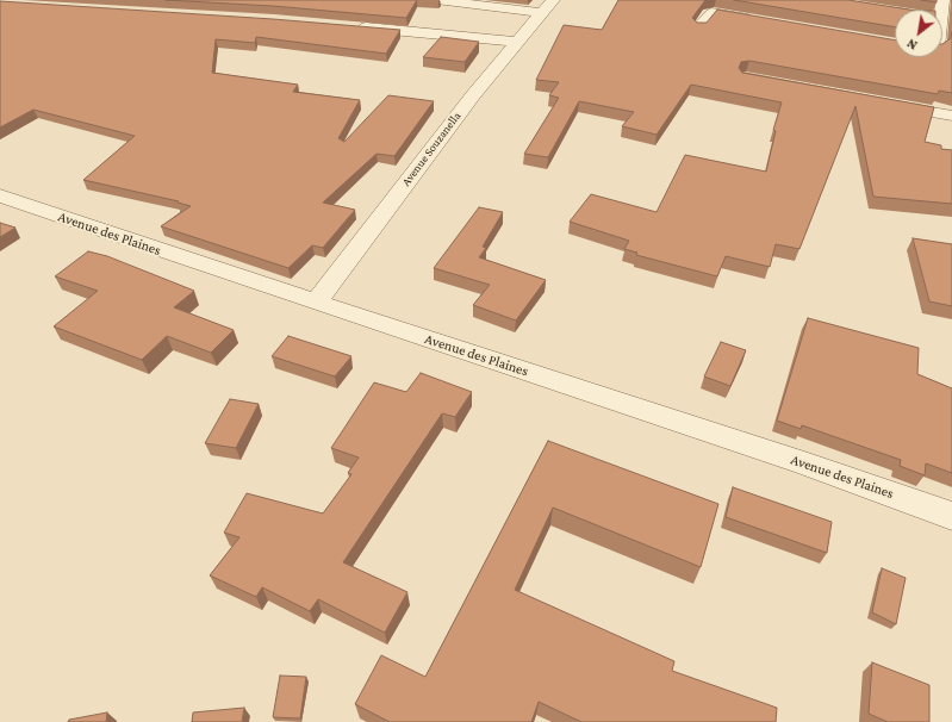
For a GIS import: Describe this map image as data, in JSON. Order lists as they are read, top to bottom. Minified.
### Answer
{"streets":{"street":["Avenue Souzanella","Avenue des Plaines"]},"crossings":[["Avenue Souzanella","Avenue des Plaines"]],"north":"bottom left"}
